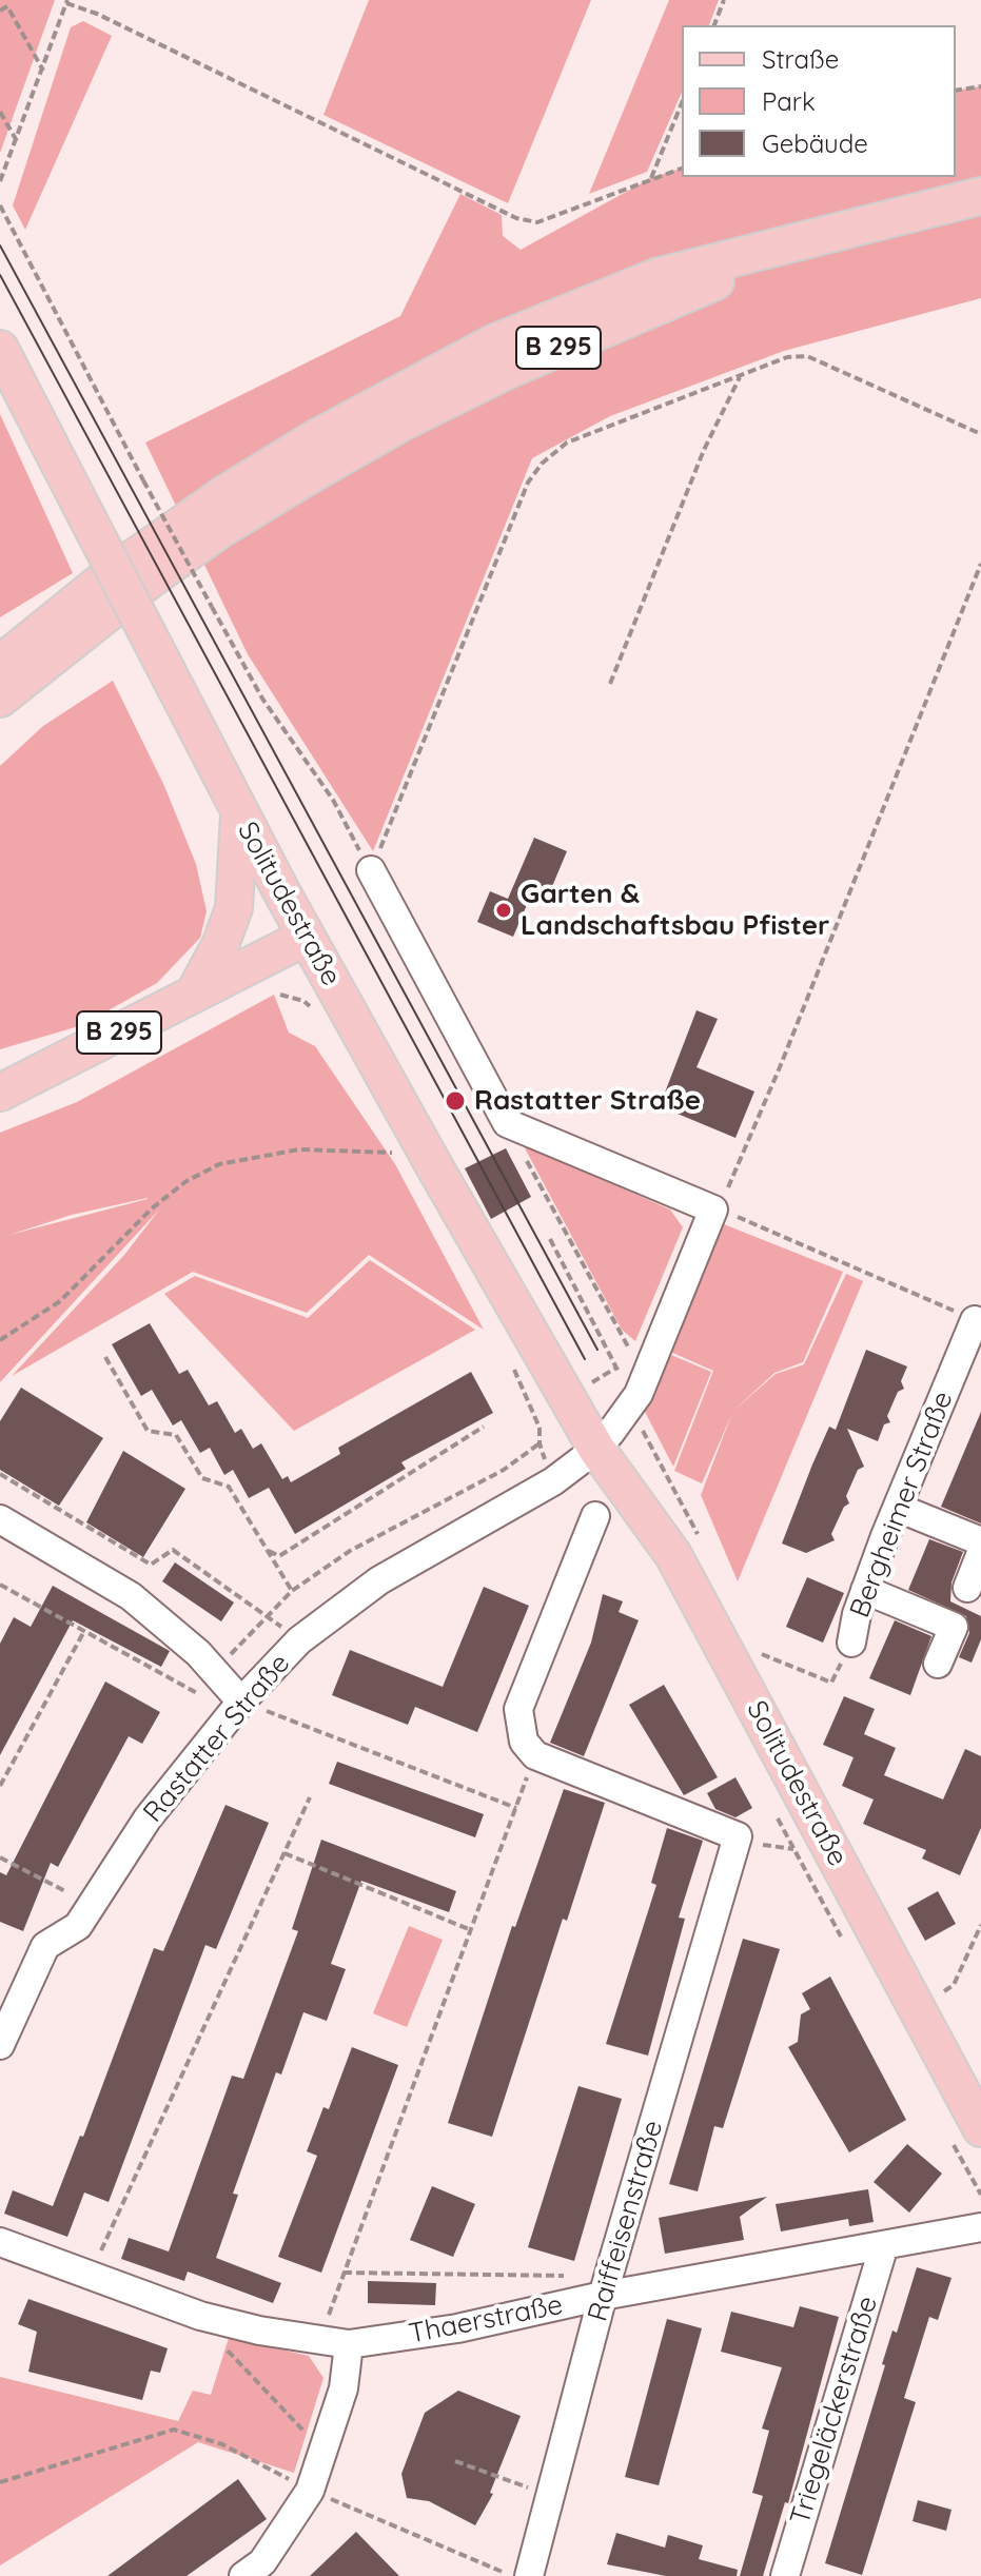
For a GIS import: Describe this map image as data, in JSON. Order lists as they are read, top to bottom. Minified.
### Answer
{"streets":{"main road":["B 295","Solitudestraße"],"street":["Bergheimer Straße","Rastatter Straße","Raiffeisenstraße","Thaerstraße","Triegeläckerstraße"]},"crossings":[["B 295","Solitudestraße"],["Solitudestraße","Rastatter Straße"],["Raiffeisenstraße","Thaerstraße"],["Thaerstraße","Triegeläckerstraße"]],"places":["Garten & Landschaftsbau Pfister","Rastatter Straße"],"legend":["Straße","Park","Gebäude"]}
